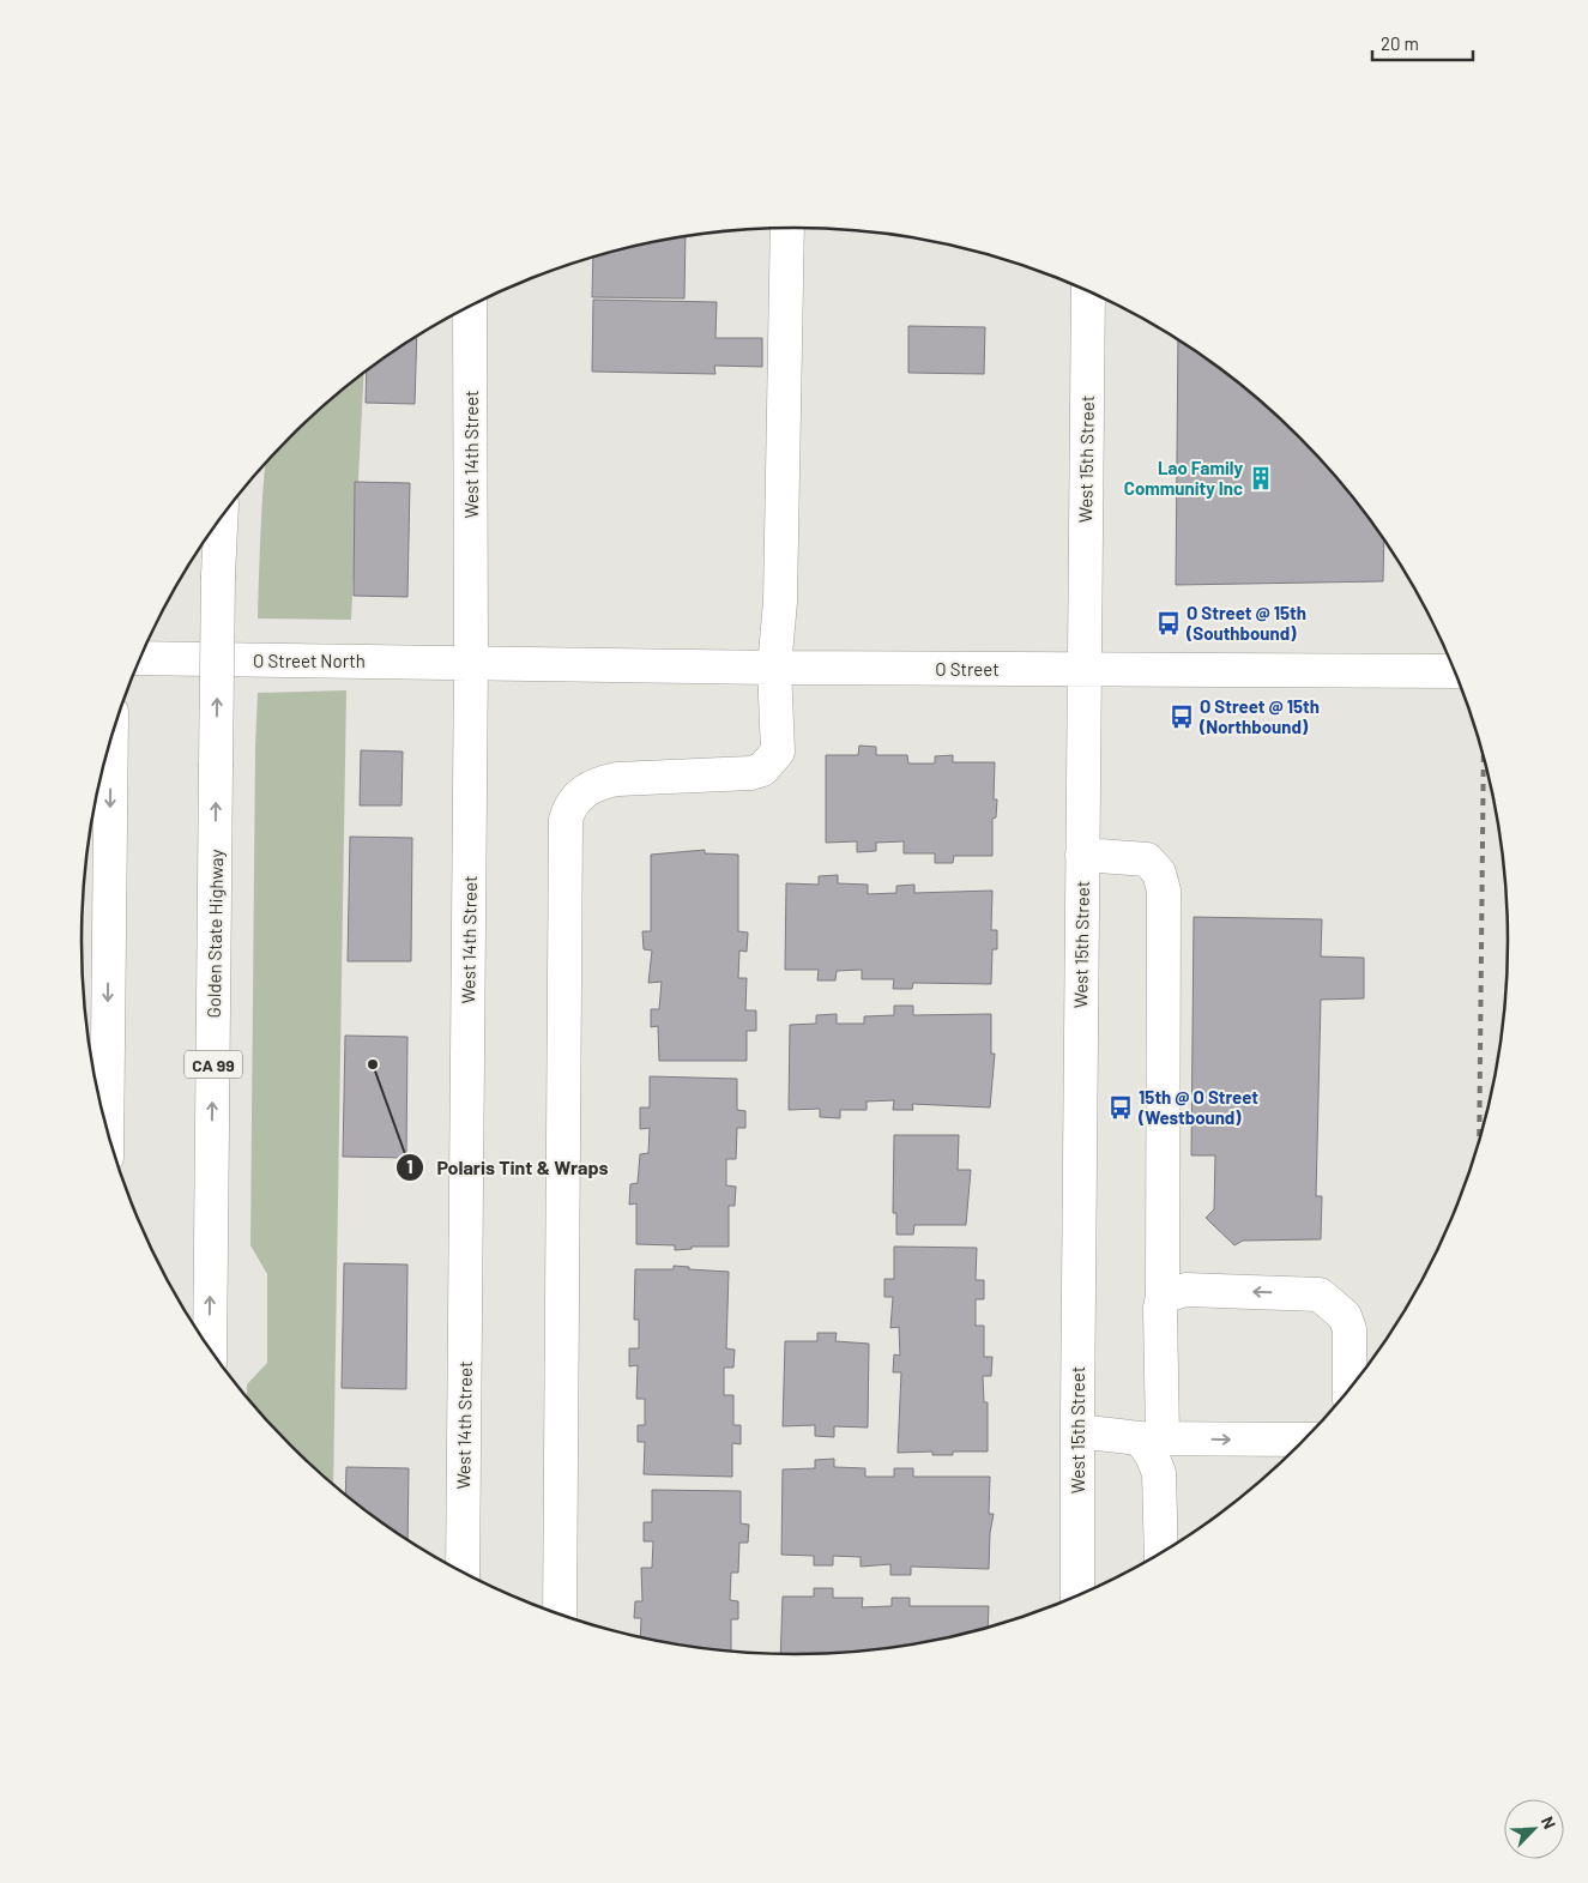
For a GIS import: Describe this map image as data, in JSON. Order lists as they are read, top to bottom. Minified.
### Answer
{"streets":{"main road":["West 14th Street","West 15th Street","O Street North","O Street","Golden State Highway","CA 99"]},"crossings":[["West 14th Street","O Street North"],["West 14th Street","O Street"],["West 15th Street","O Street"],["O Street North","O Street"]],"places":{"building":["Lao Family Community Inc"],"bus stop":["O Street @ 15th (Southbound)","O Street @ 15th (Northbound)","15th @ O Street (Westbound)"],"other":["Polaris Tint & Wraps"]},"scale_bar":"20 m","north":"top right"}
